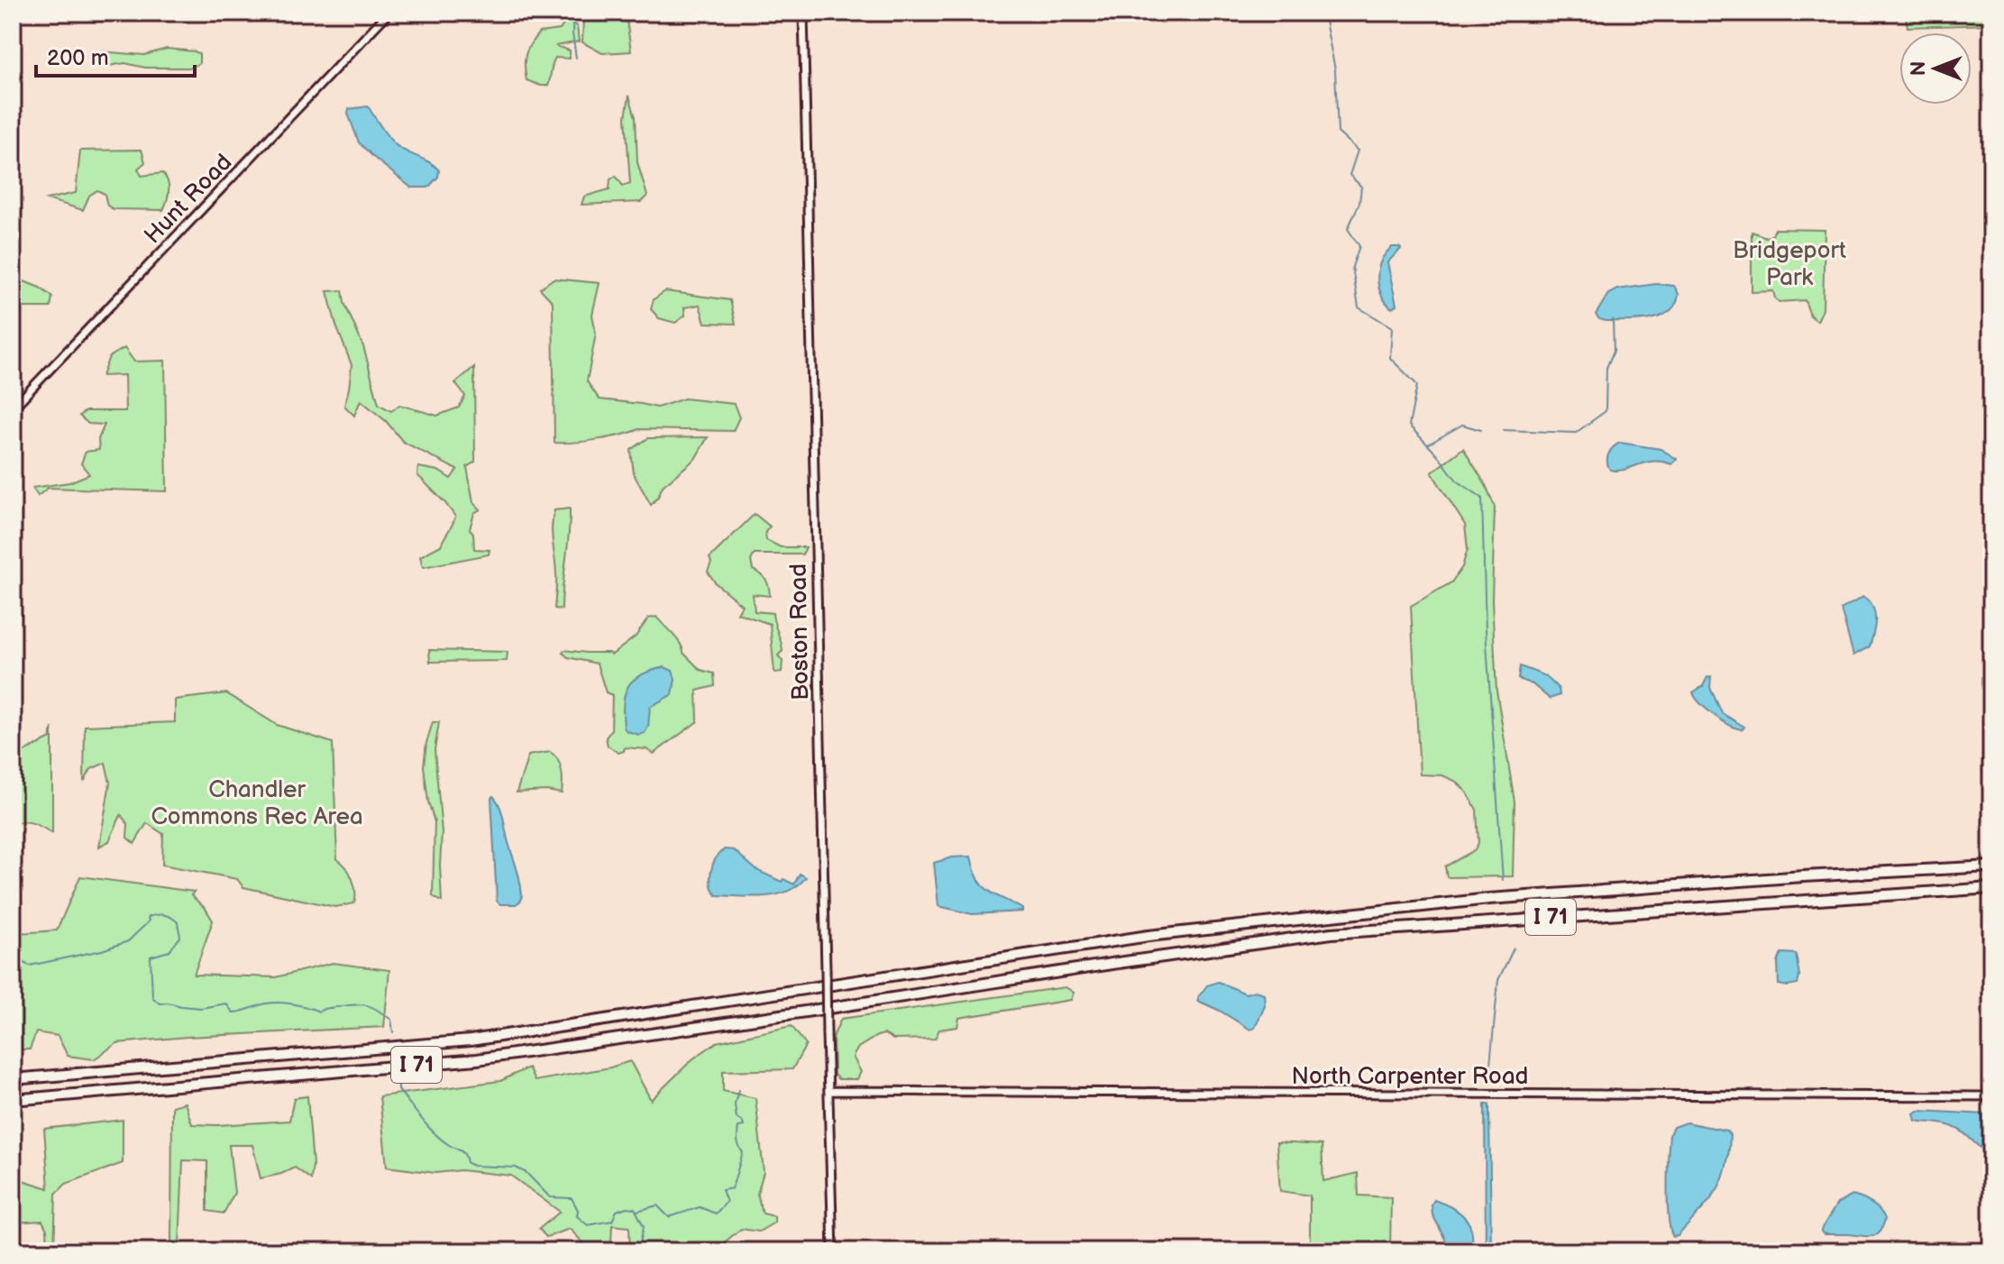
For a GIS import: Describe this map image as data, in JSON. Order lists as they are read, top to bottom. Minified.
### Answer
{"streets":{"highway":["I 71"],"street":["Hunt Road","Boston Road","North Carpenter Road"]},"crossings":[["Boston Road","North Carpenter Road"]],"parks":["Bridgeport Park","Chandler Commons Rec Area"],"scale_bar":"200 m","north":"left"}
